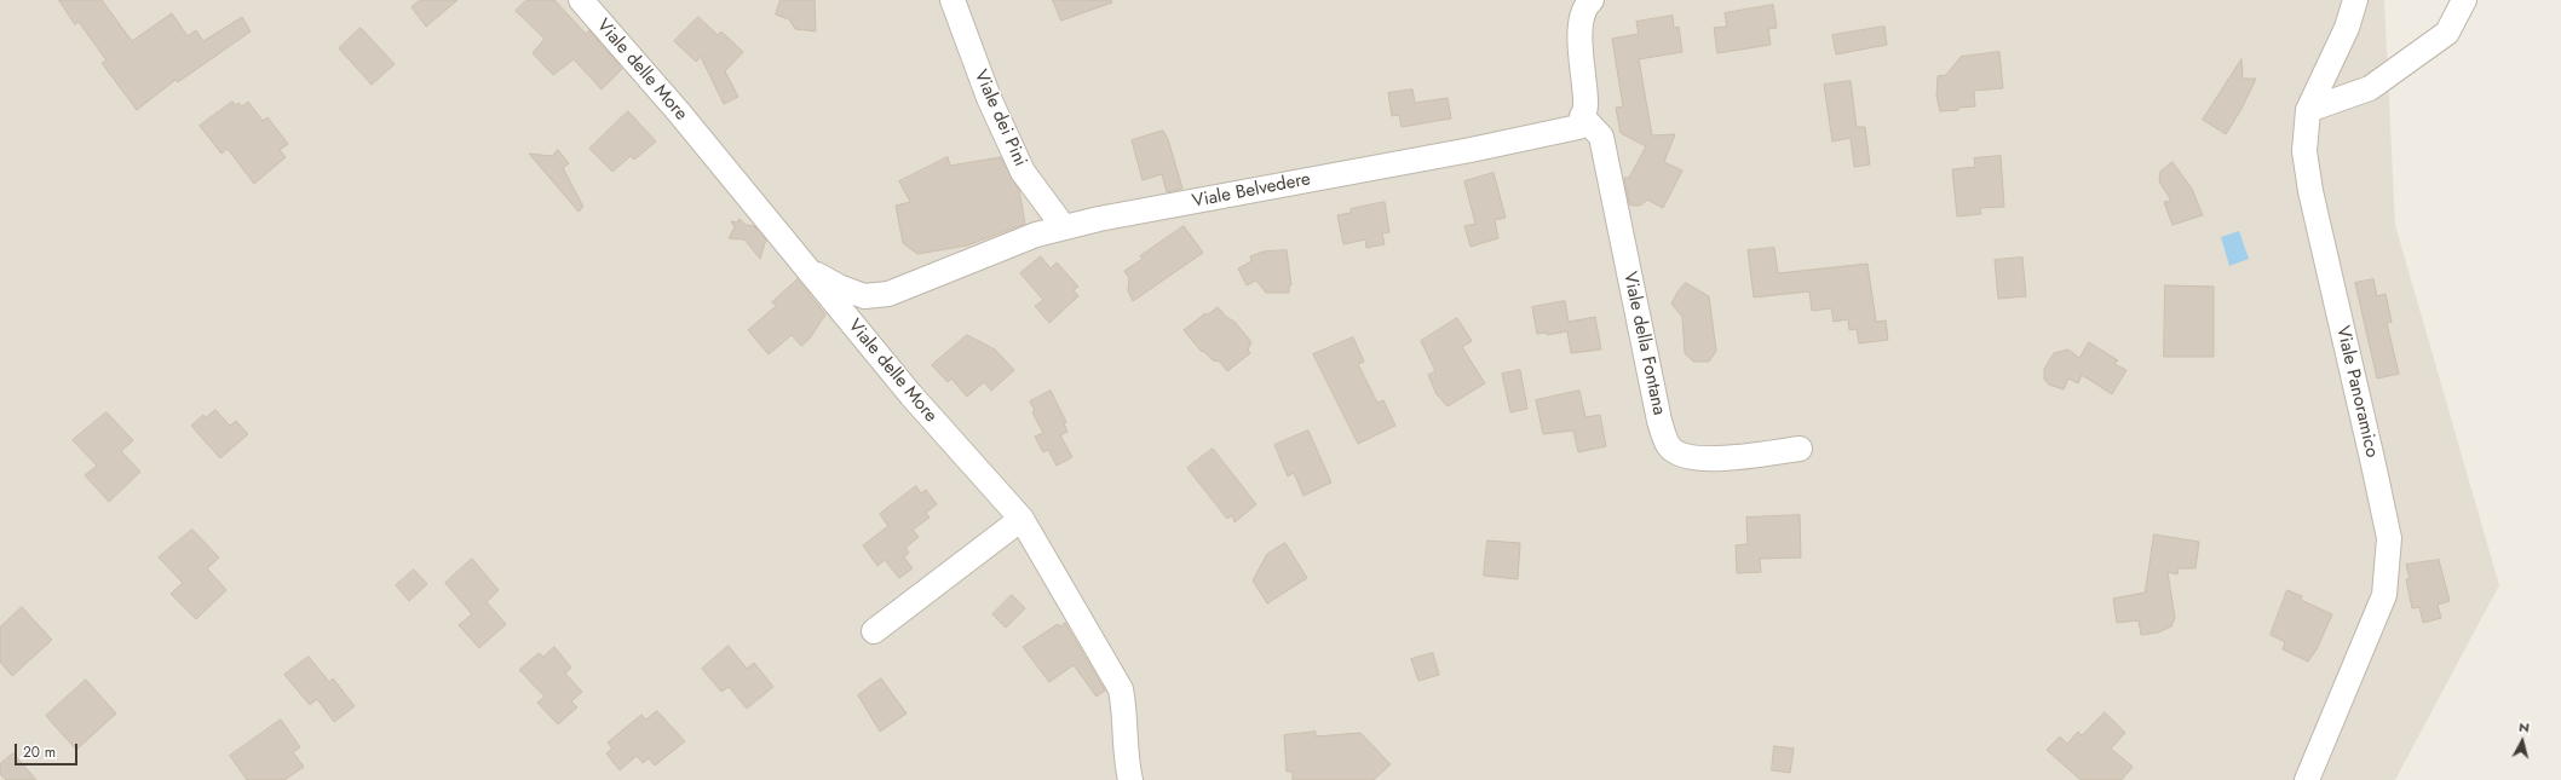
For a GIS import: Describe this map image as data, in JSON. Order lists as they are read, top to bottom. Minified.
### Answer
{"streets":{"street":["Viale delle More","Viale dei Pini","Viale Belvedere","Viale della Fontana","Viale Panoramico"]},"crossings":[["Viale delle More","Viale Belvedere"],["Viale dei Pini","Viale Belvedere"],["Viale Belvedere","Viale della Fontana"]],"scale_bar":"20 m","north":"top"}
